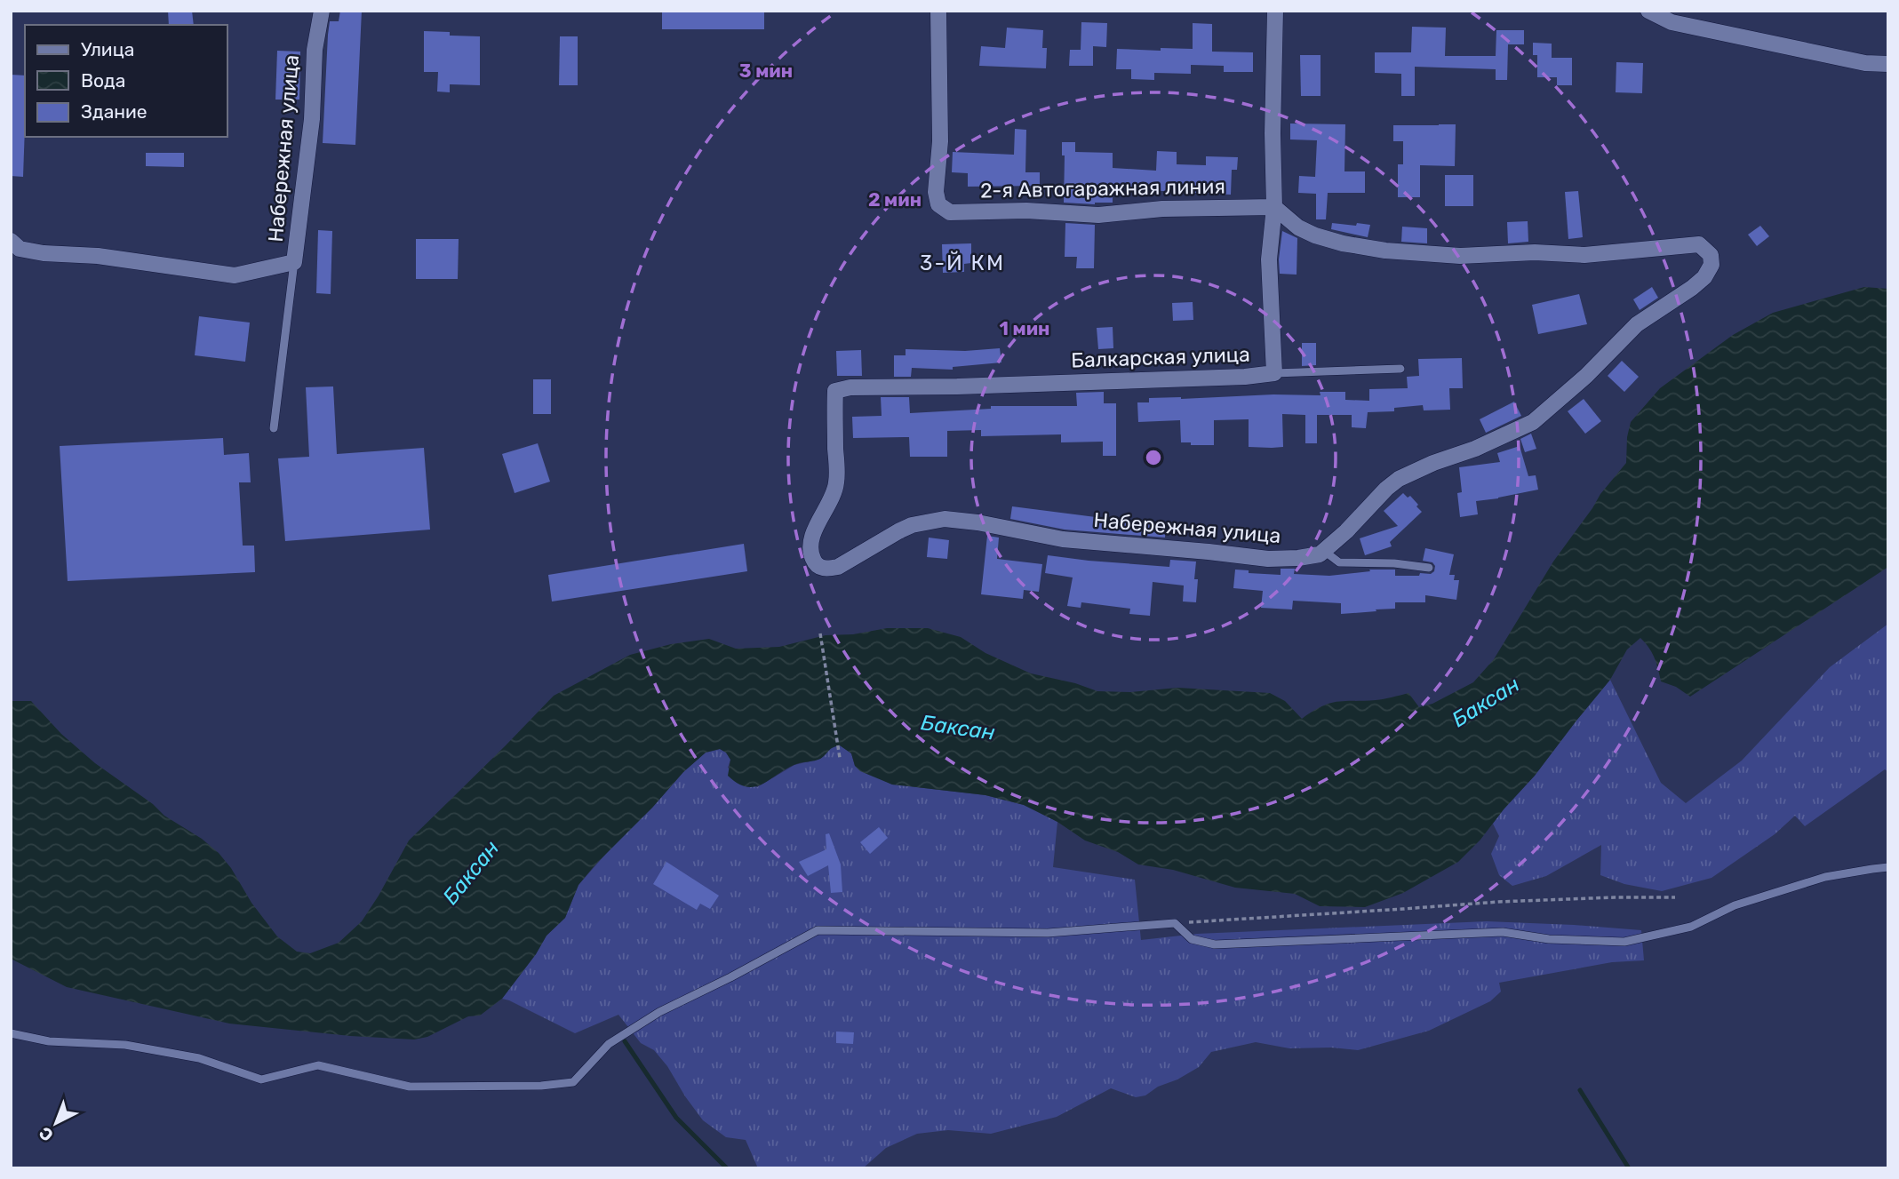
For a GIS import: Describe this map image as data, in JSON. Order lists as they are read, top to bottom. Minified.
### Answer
{"streets":{"street":["Набережная улица","2-я Автогаражная линия","Балкарская улица"]},"crossings":[["Набережная улица","2-я Автогаражная линия"],["Набережная улица","Балкарская улица"],["2-я Автогаражная линия","Балкарская улица"]],"districts":["3-Й КМ"],"water":["Баксан"],"legend":["Улица","Вода","Здание"],"north":"bottom left","rings":["3 мин","2 мин","1 мин"]}
